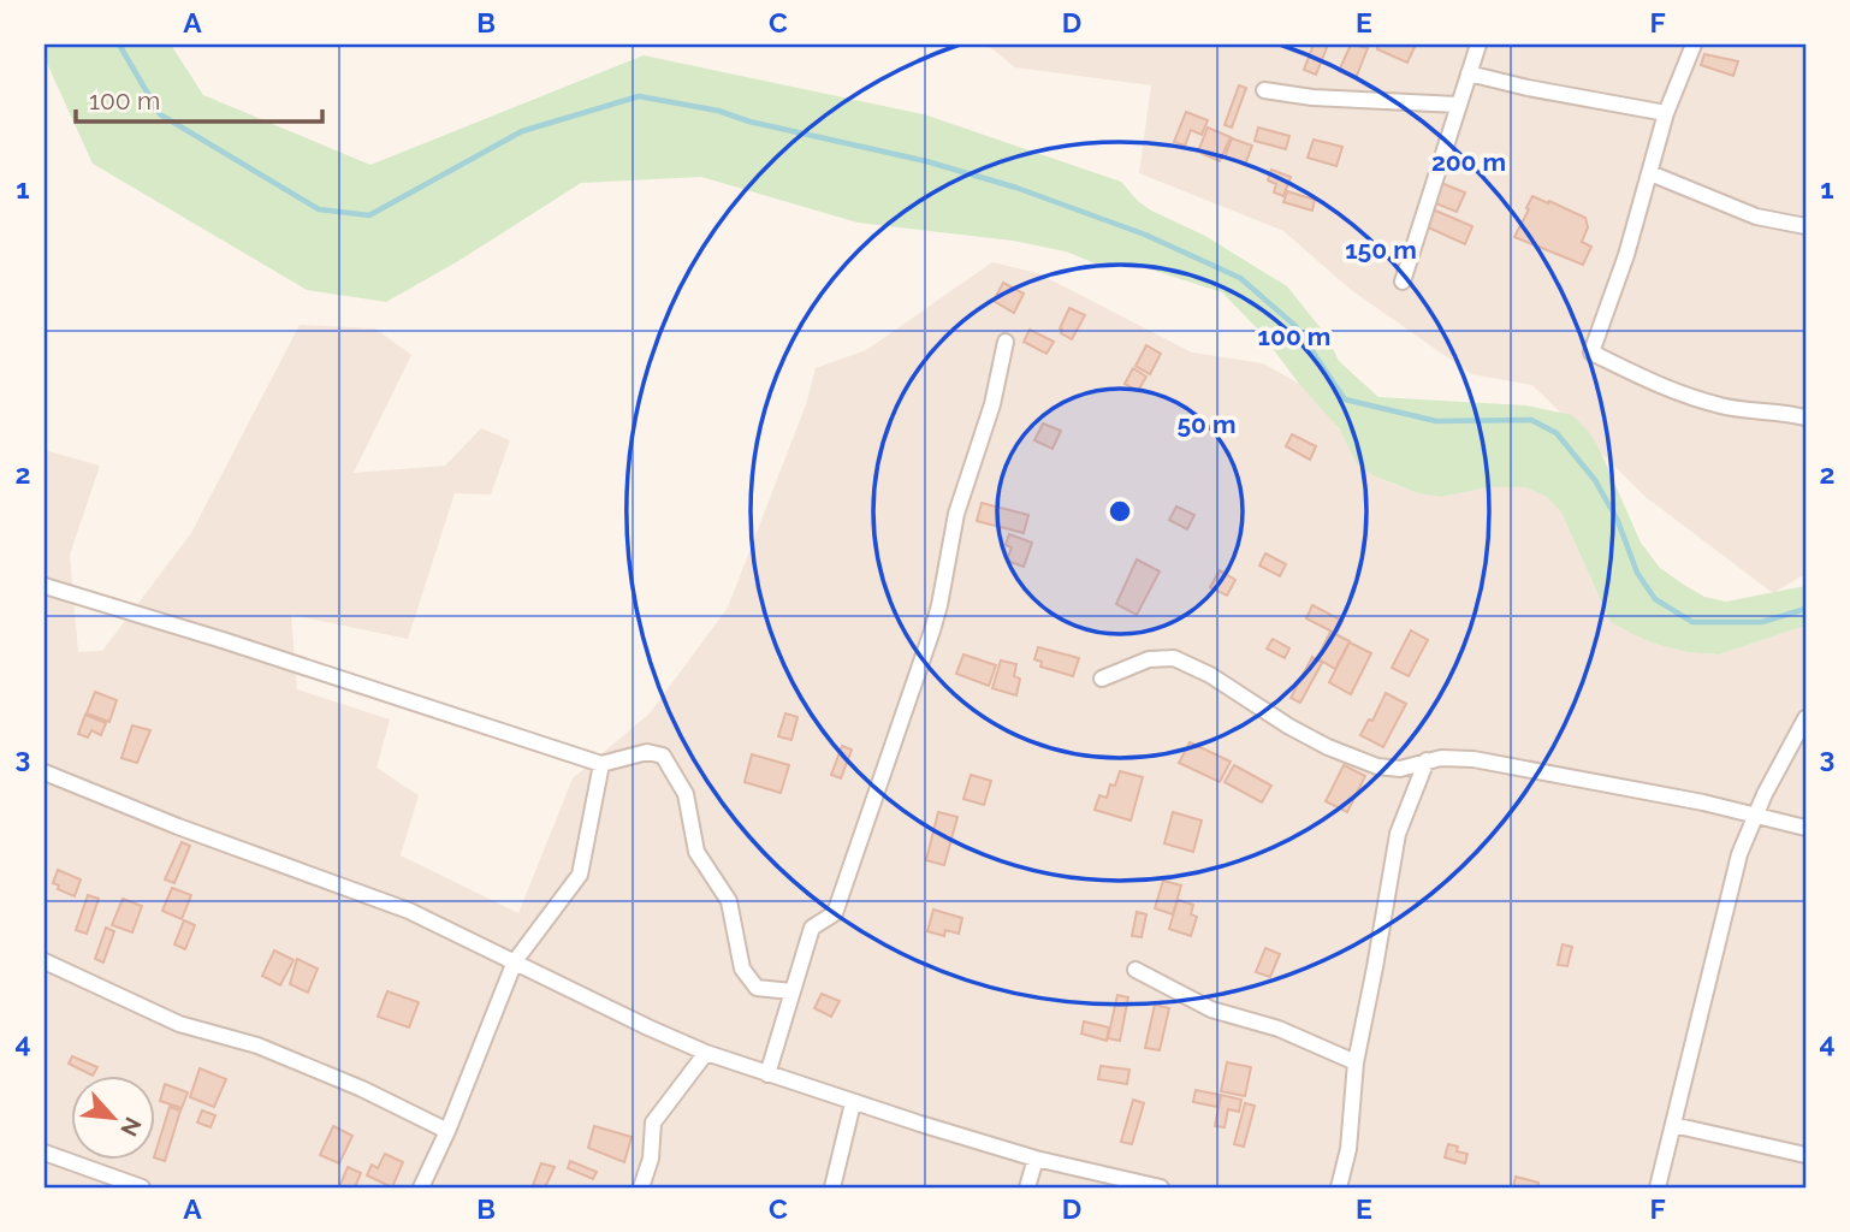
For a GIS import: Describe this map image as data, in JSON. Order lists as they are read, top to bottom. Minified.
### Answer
{"scale_bar":"100 m","north":"bottom right","grid":{"columns":["A","B","C","D","E","F"],"rows":["1","2","3","4"]},"rings":["200 m","150 m","100 m","50 m"]}
